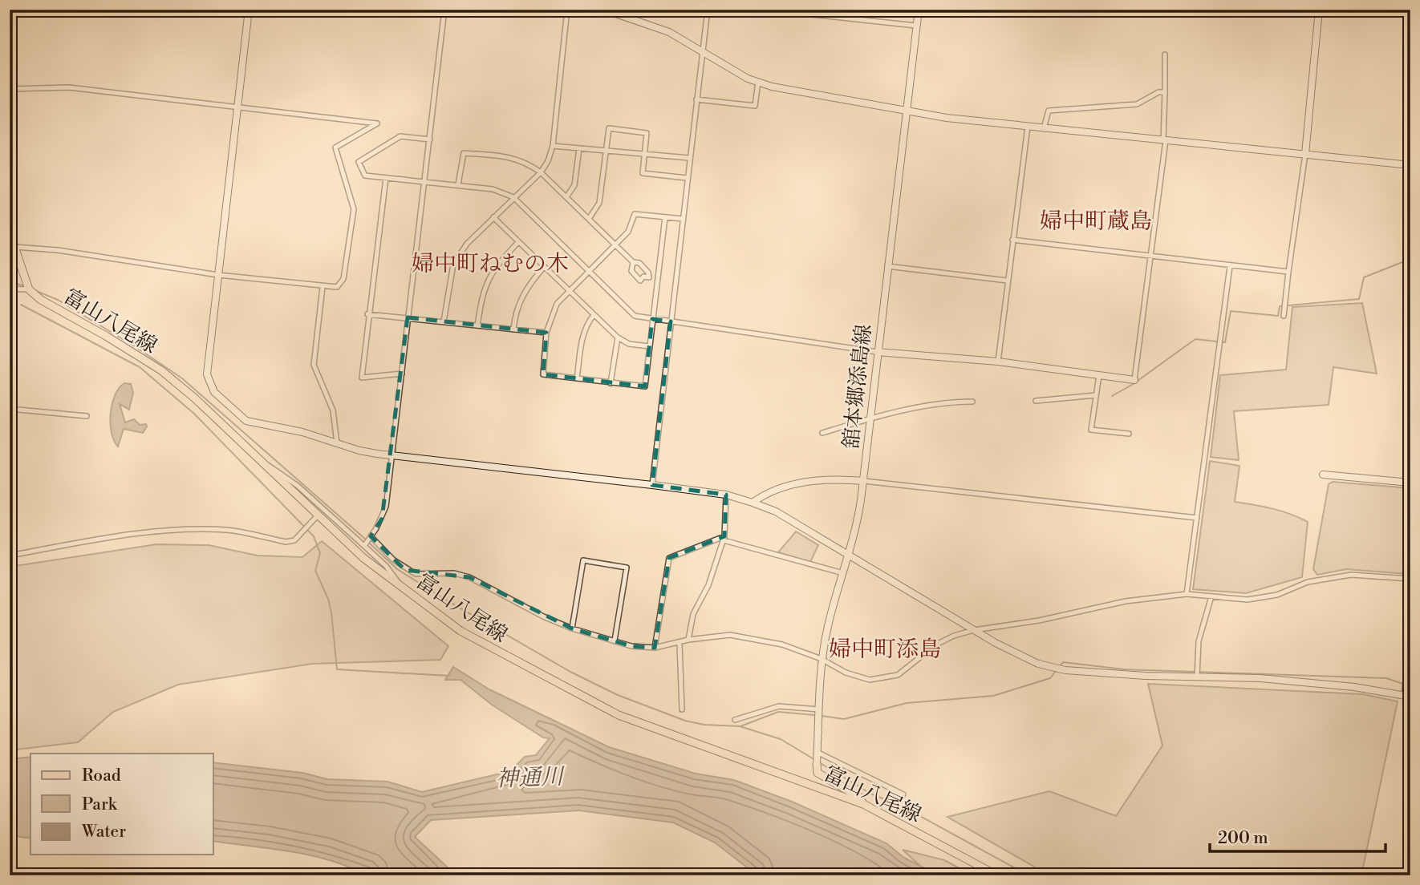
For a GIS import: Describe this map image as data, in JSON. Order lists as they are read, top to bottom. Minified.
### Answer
{"streets":{"main road":["富山八尾線"],"street":["舘本郷添島線"]},"districts":["婦中町蔵島","婦中町ねむの木","婦中町添島"],"water":["神通川"],"legend":["Road","Park","Water"],"scale_bar":"200 m"}
